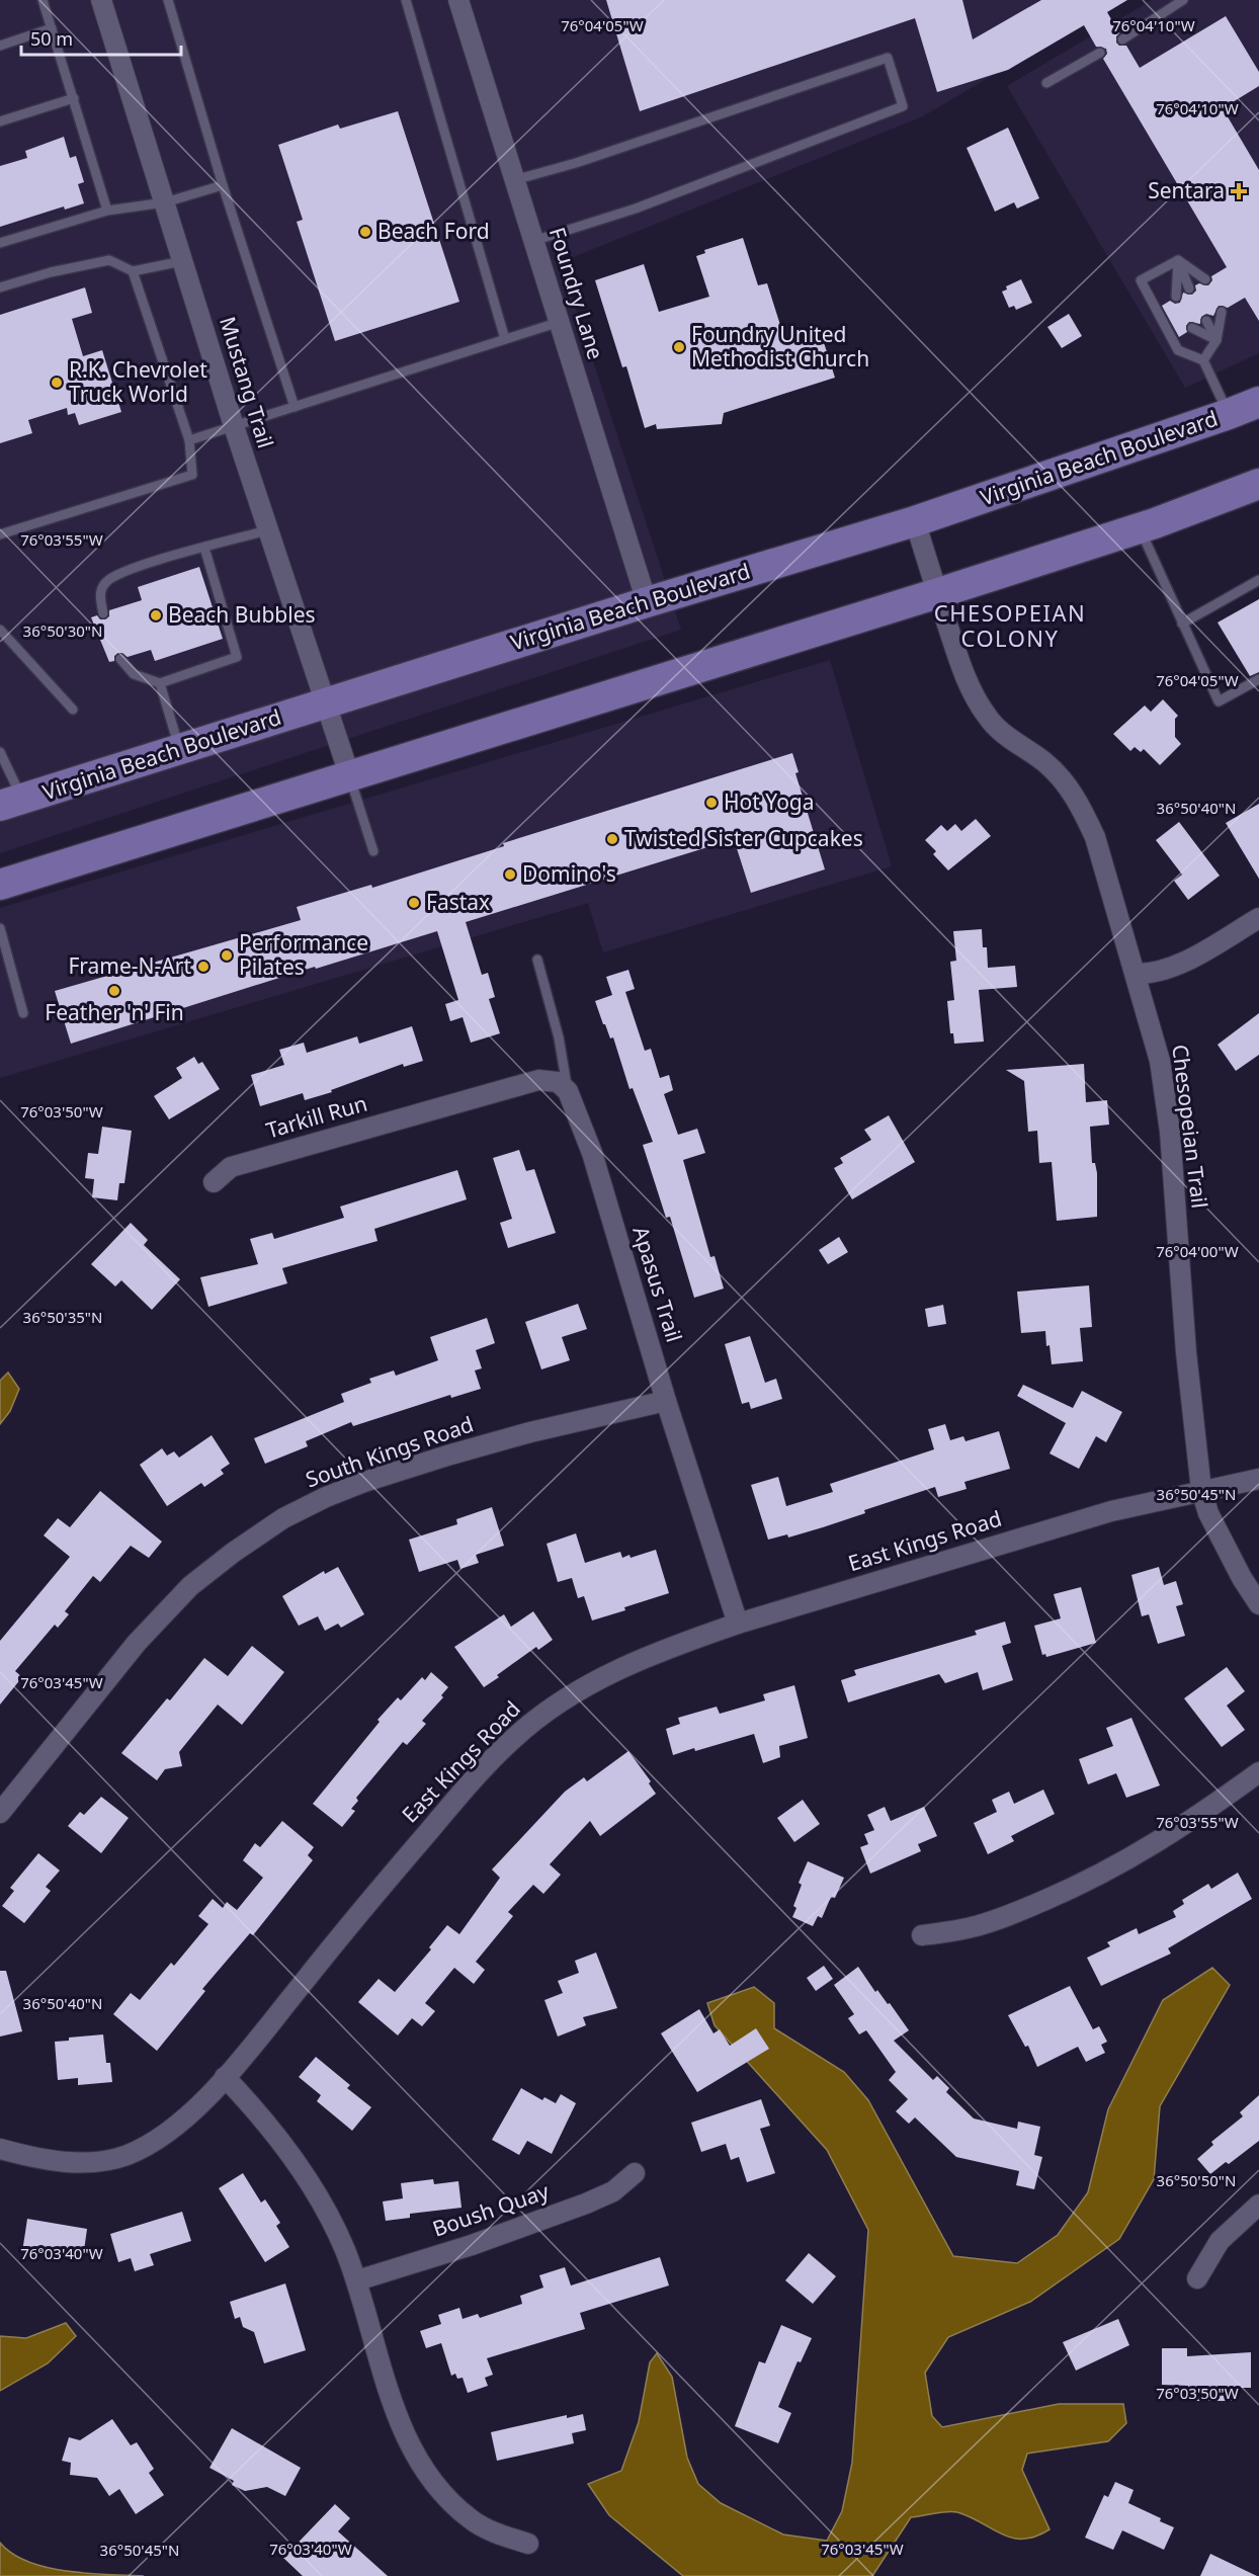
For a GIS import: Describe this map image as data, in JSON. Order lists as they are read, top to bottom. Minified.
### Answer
{"streets":{"main road":["Virginia Beach Boulevard"],"street":["Foundry Lane","Mustang Trail","Tarkill Run","Chesopeian Trail","Apasus Trail","South Kings Road","East Kings Road","Boush Quay"]},"crossings":[["Foundry Lane","Virginia Beach Boulevard"],["Mustang Trail","Virginia Beach Boulevard"],["Virginia Beach Boulevard","Chesopeian Trail"],["Tarkill Run","Apasus Trail"],["Chesopeian Trail","East Kings Road"],["Apasus Trail","South Kings Road"],["Apasus Trail","East Kings Road"]],"districts":["CHESOPEIAN COLONY"],"places":{"health":["Sentara"],"other":["Beach Ford","Foundry United Methodist Church","R.K. Chevrolet Truck World","Beach Bubbles","Hot Yoga","Twisted Sister Cupcakes","Domino's","Fastax","Performance Pilates","Frame-N-Art","Feather 'n' Fin"]},"scale_bar":"50 m","coordinates":["76°04'05\"W","76°04'10\"W","76°03'55\"W","36°50'30\"N","36°50'40\"N","76°03'50\"W","76°04'00\"W","36°50'35\"N","36°50'45\"N","76°03'45\"W","36°50'50\"N","76°03'40\"W"]}
